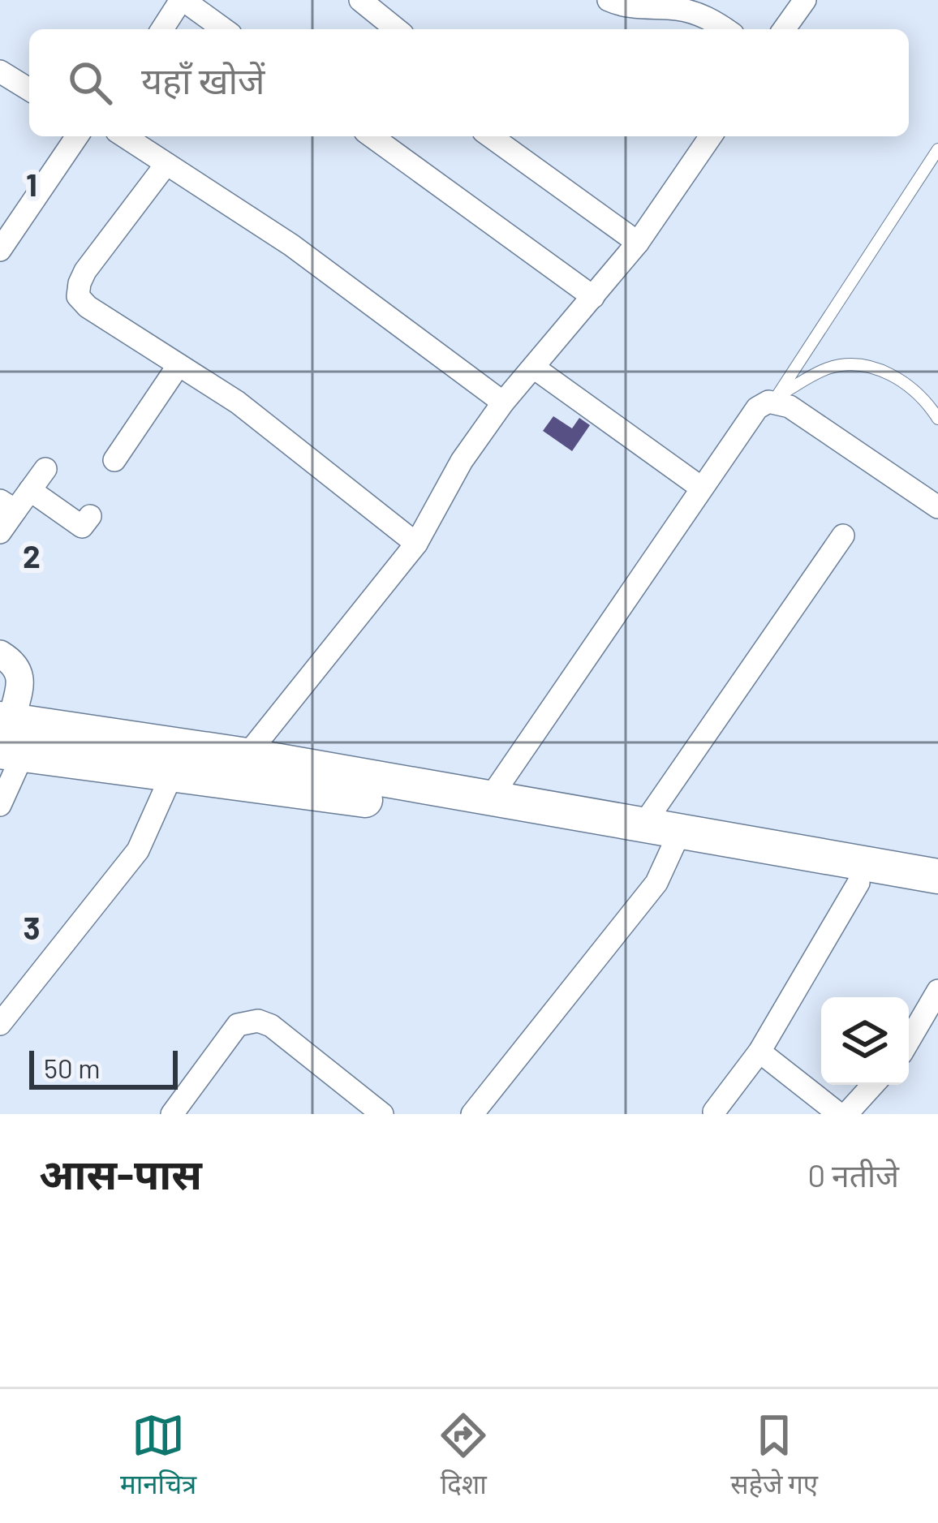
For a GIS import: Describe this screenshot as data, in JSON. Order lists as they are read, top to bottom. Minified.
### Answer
{"scale_bar":"50 m","page":{"search":"यहाँ खोजें","scale":"50 m","heading":["आस-पास","0 नतीजे"],"nav":["मानचित्र","दिशा","सहेजे गए"]},"grid":{"rows":["1","2","3"]}}
